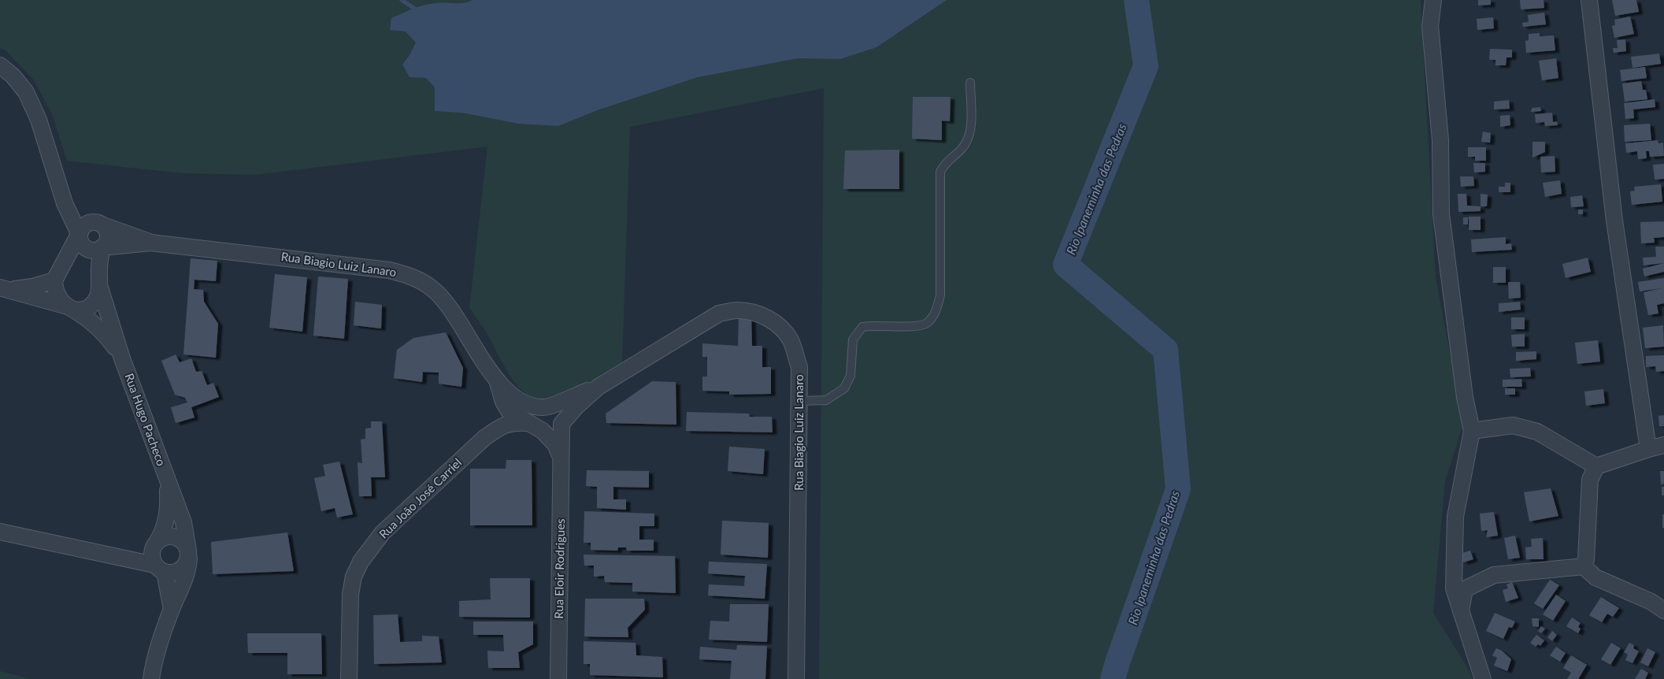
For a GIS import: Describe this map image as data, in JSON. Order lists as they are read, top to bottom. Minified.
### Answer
{"streets":{"street":["Rua Biagio Luiz Lanaro","Rua Hugo Pacheco","Rua João José Carriel","Rua Eloir Rodrigues"]},"crossings":[["Rua Biagio Luiz Lanaro","Rua João José Carriel"],["Rua Biagio Luiz Lanaro","Rua Eloir Rodrigues"]],"water":["Rio Ipaneminha das Pedras"]}
